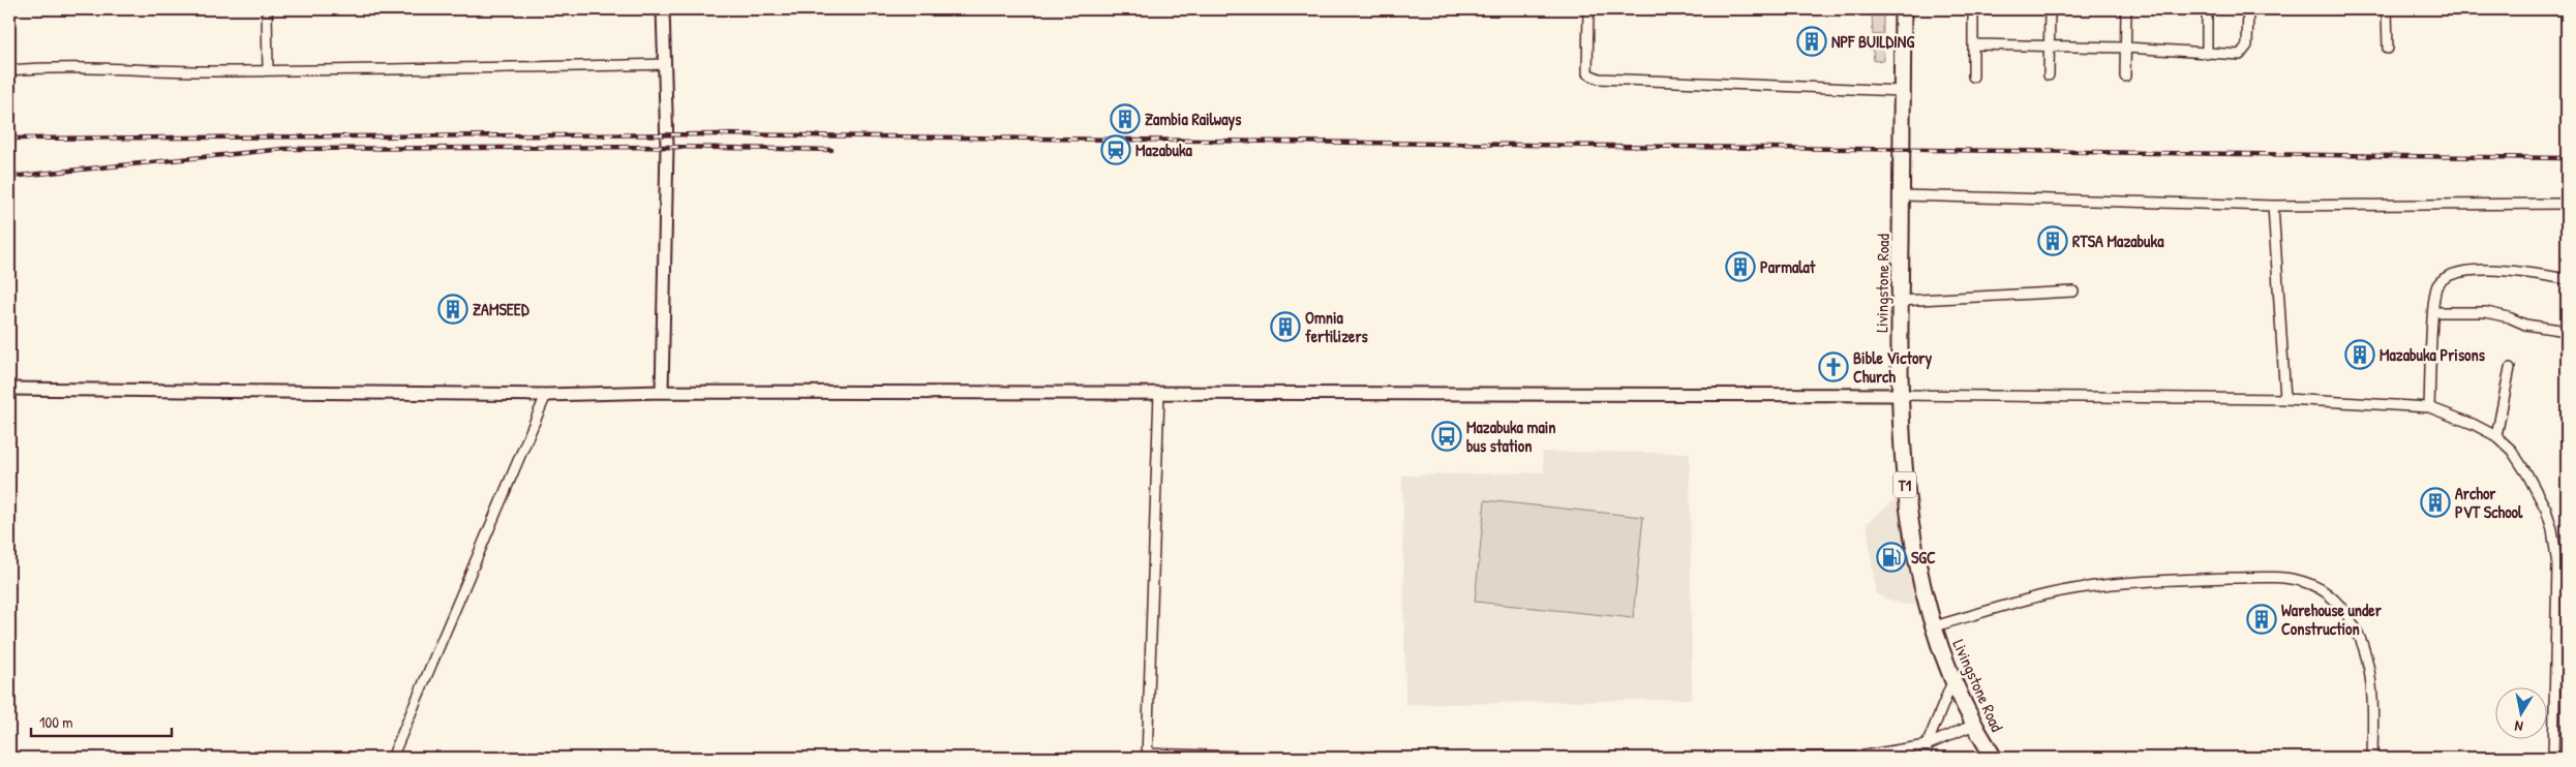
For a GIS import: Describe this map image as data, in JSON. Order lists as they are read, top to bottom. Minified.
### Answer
{"streets":{"highway":["Livingstone Road","T1"]},"places":{"building":["NPF BUILDING","Zambia Railways","RTSA Mazabuka","Parmalat","ZAMSEED","Omnia fertilizers","Mazabuka Prisons","Archor PVT School","Warehouse under Construction"],"station":["Mazabuka"],"church":["Bible Victory Church"],"bus stop":["Mazabuka main bus station"],"fuel station":["SGC"]},"scale_bar":"100 m","north":"bottom"}
